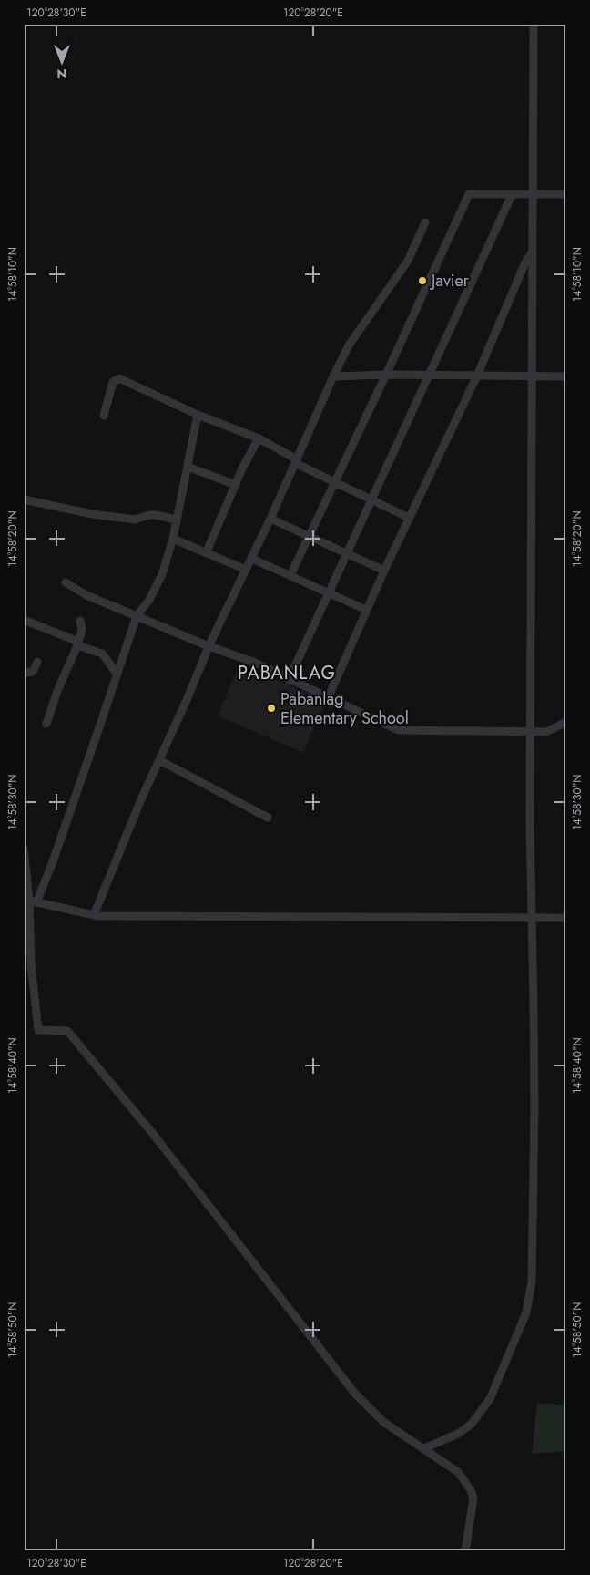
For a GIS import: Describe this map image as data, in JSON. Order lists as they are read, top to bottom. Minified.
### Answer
{"districts":["PABANLAG"],"places":["Javier","Pabanlag Elementary School"],"north":"bottom","coordinates":["120°28'30\"E","120°28'20\"E","14°58'10\"N","14°58'20\"N","14°58'30\"N","14°58'40\"N","14°58'50\"N"]}
